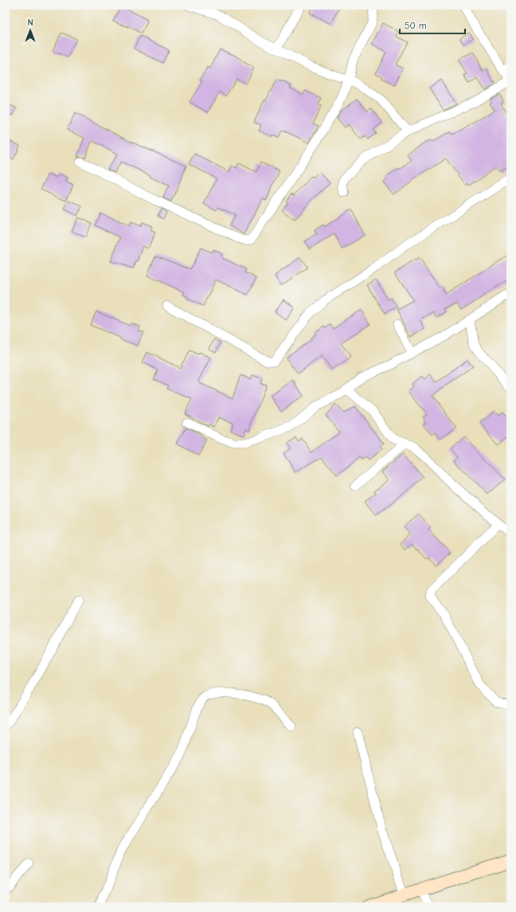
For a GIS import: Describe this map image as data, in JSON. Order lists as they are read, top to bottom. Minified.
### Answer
{"scale_bar":"50 m","north":"top"}
